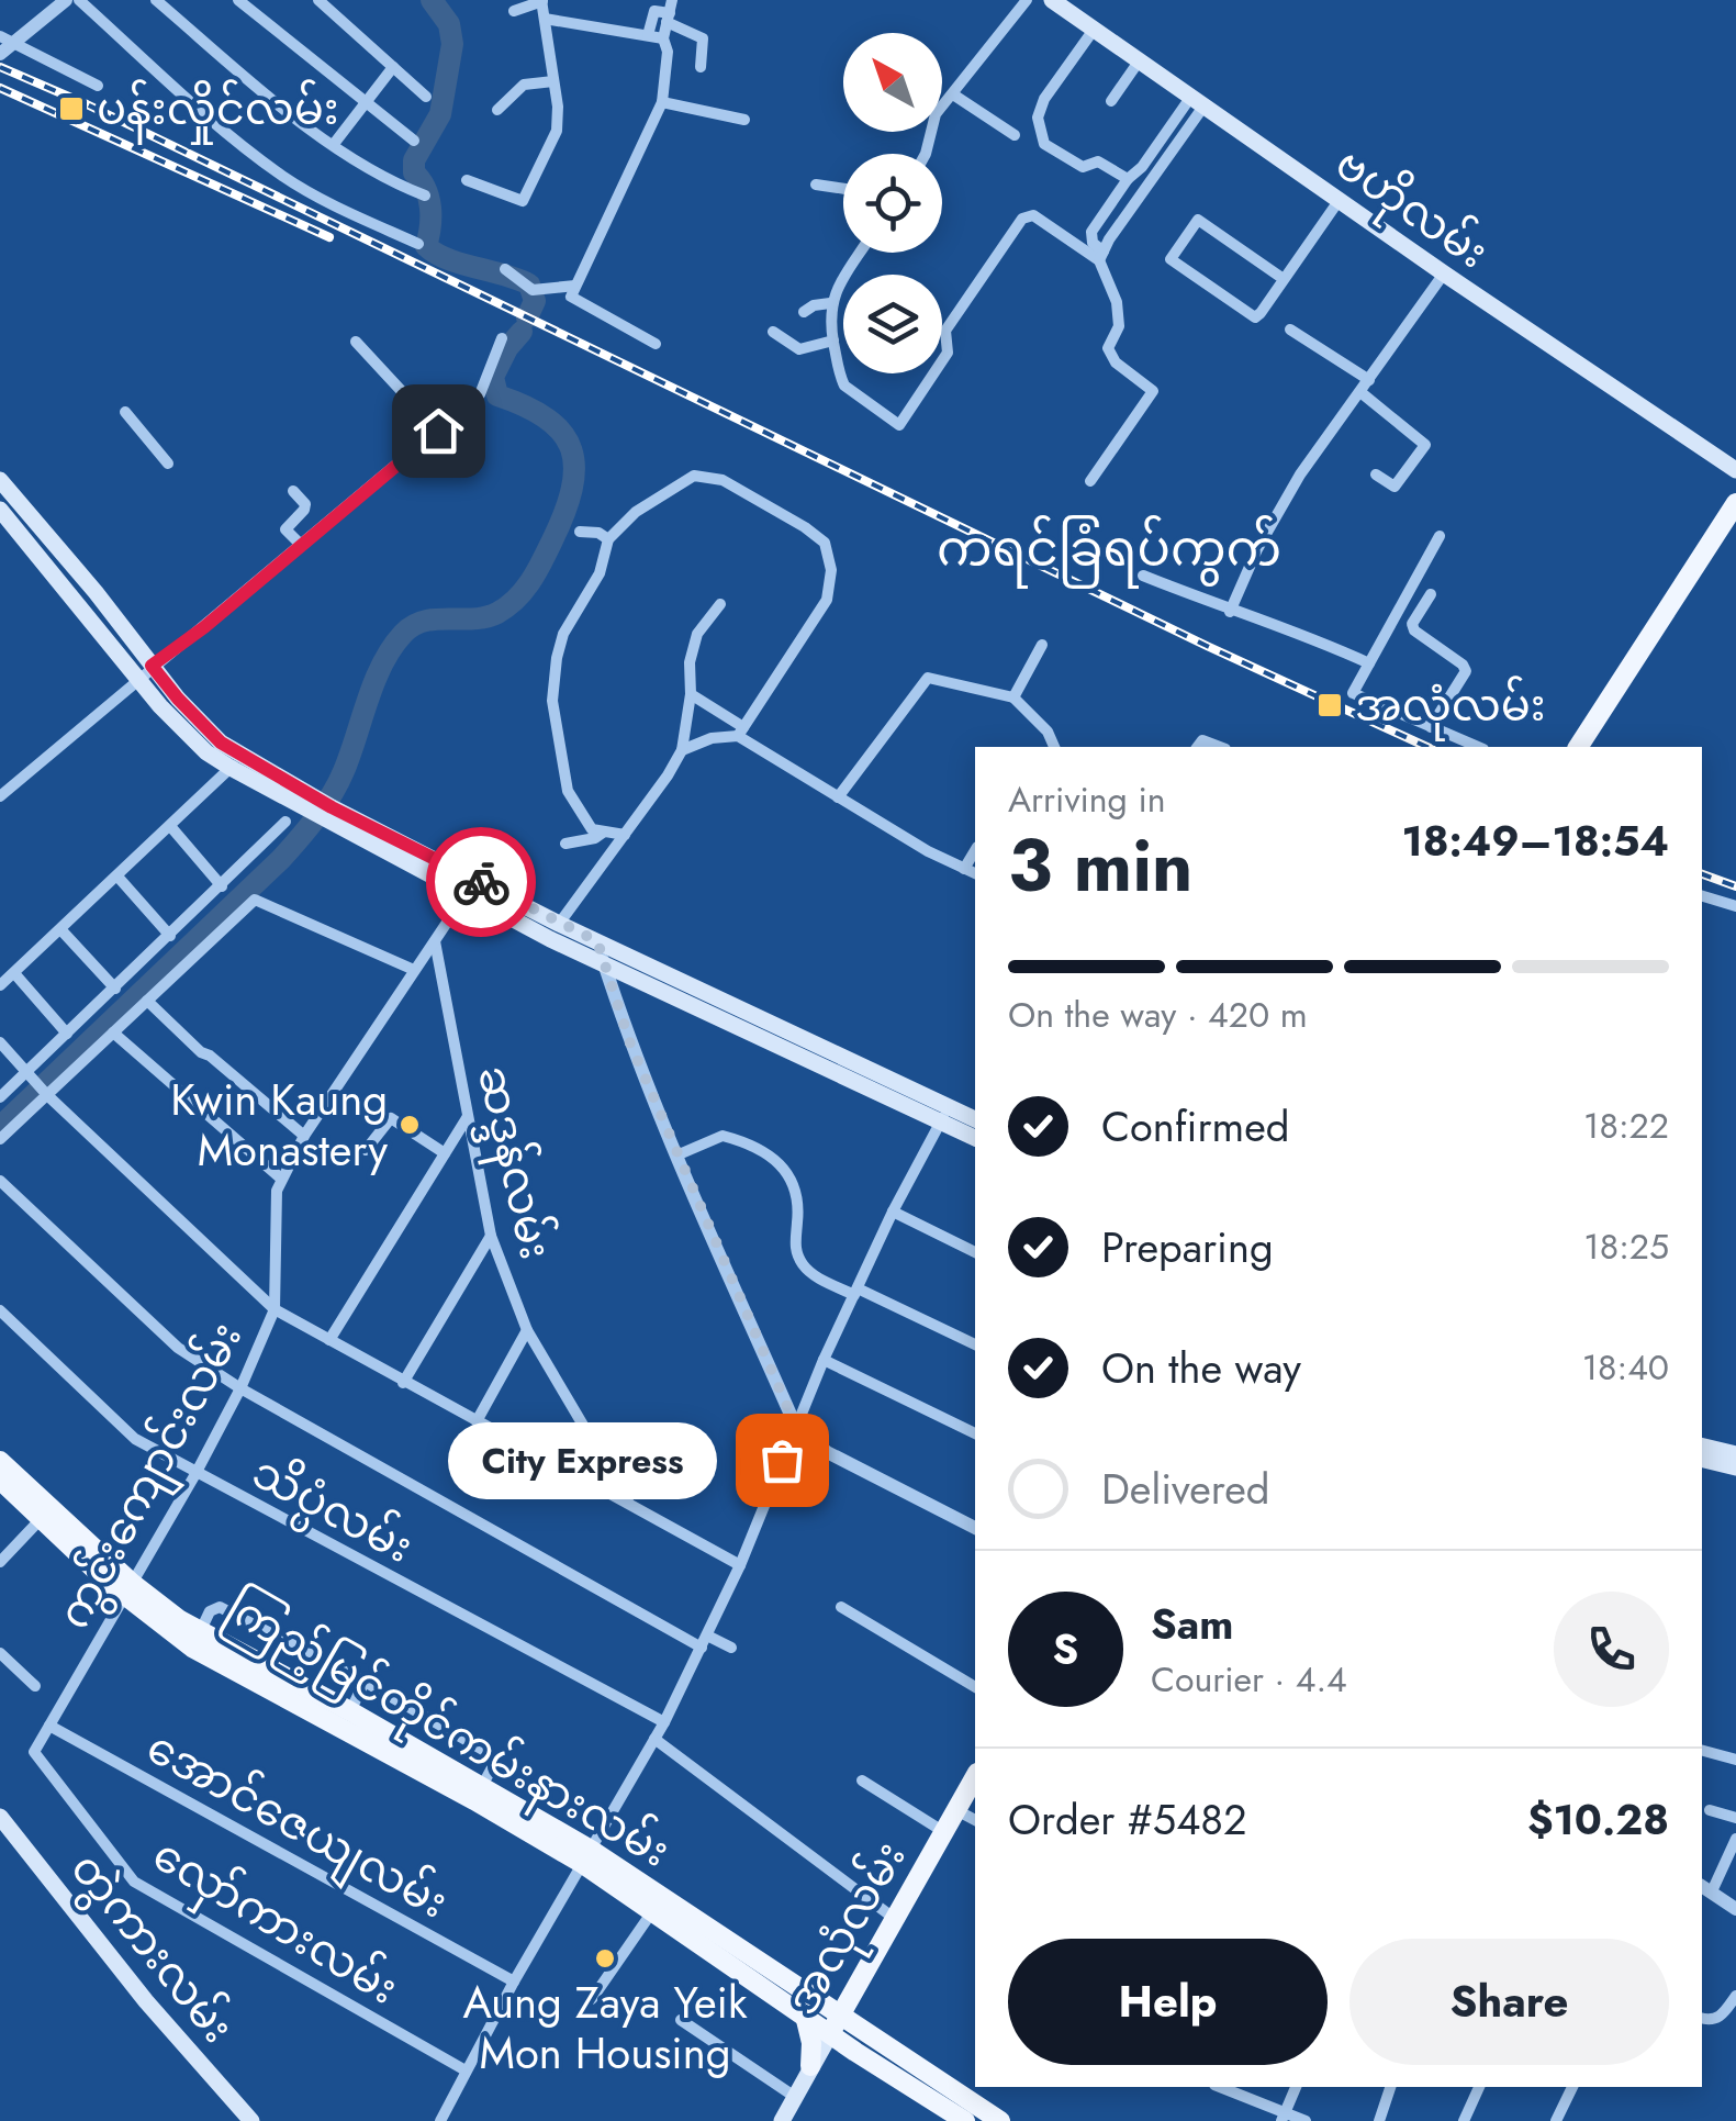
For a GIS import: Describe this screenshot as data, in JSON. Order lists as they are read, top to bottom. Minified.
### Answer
{"streets":{"main road":["ဗဟိုလမ်း","ကြည့်မြင်တိုင်ကမ်းနားလမ်း","အလုံလမ်း","တွဲကားလမ်း"],"street":["ဆဒ္ဒန်လမ်း","ကွင်းကျောင်းလမ်း","သိပ္ပံလမ်း","အောင်ဇေယျလမ်း","လှော်ကားလမ်း"]},"crossings":[["ဆဒ္ဒန်လမ်း","ကွင်းကျောင်းလမ်း"],["ကွင်းကျောင်းလမ်း","သိပ္ပံလမ်း"],["ကွင်းကျောင်းလမ်း","ကြည့်မြင်တိုင်ကမ်းနားလမ်း"],["ကွင်းကျောင်းလမ်း","အောင်ဇေယျလမ်း"],["ကွင်းကျောင်းလမ်း","လှော်ကားလမ်း"],["ကြည့်မြင်တိုင်ကမ်းနားလမ်း","အလုံလမ်း"]],"districts":["ကရင်ခြံရပ်ကွက်"],"places":{"transit":["ပန်းလှိုင်လမ်း","အလုံလမ်း"],"other":["Kwin Kaung Monastery","City Express","Aung Zaya Yeik Mon Housing"]},"north":"top left","page":{"heading":["3 min","Arriving in","18:49–18:54"],"panel":["Sam","Courier · 4.4","Order #5482","$10.28"],"bar":"On the way · 420 m","list":[["Confirmed","18:22"],["Preparing","18:25"],["On the way","18:40"],"Delivered"],"bubble":"City Express","round":"S","buttons":["Help","Share"]}}
